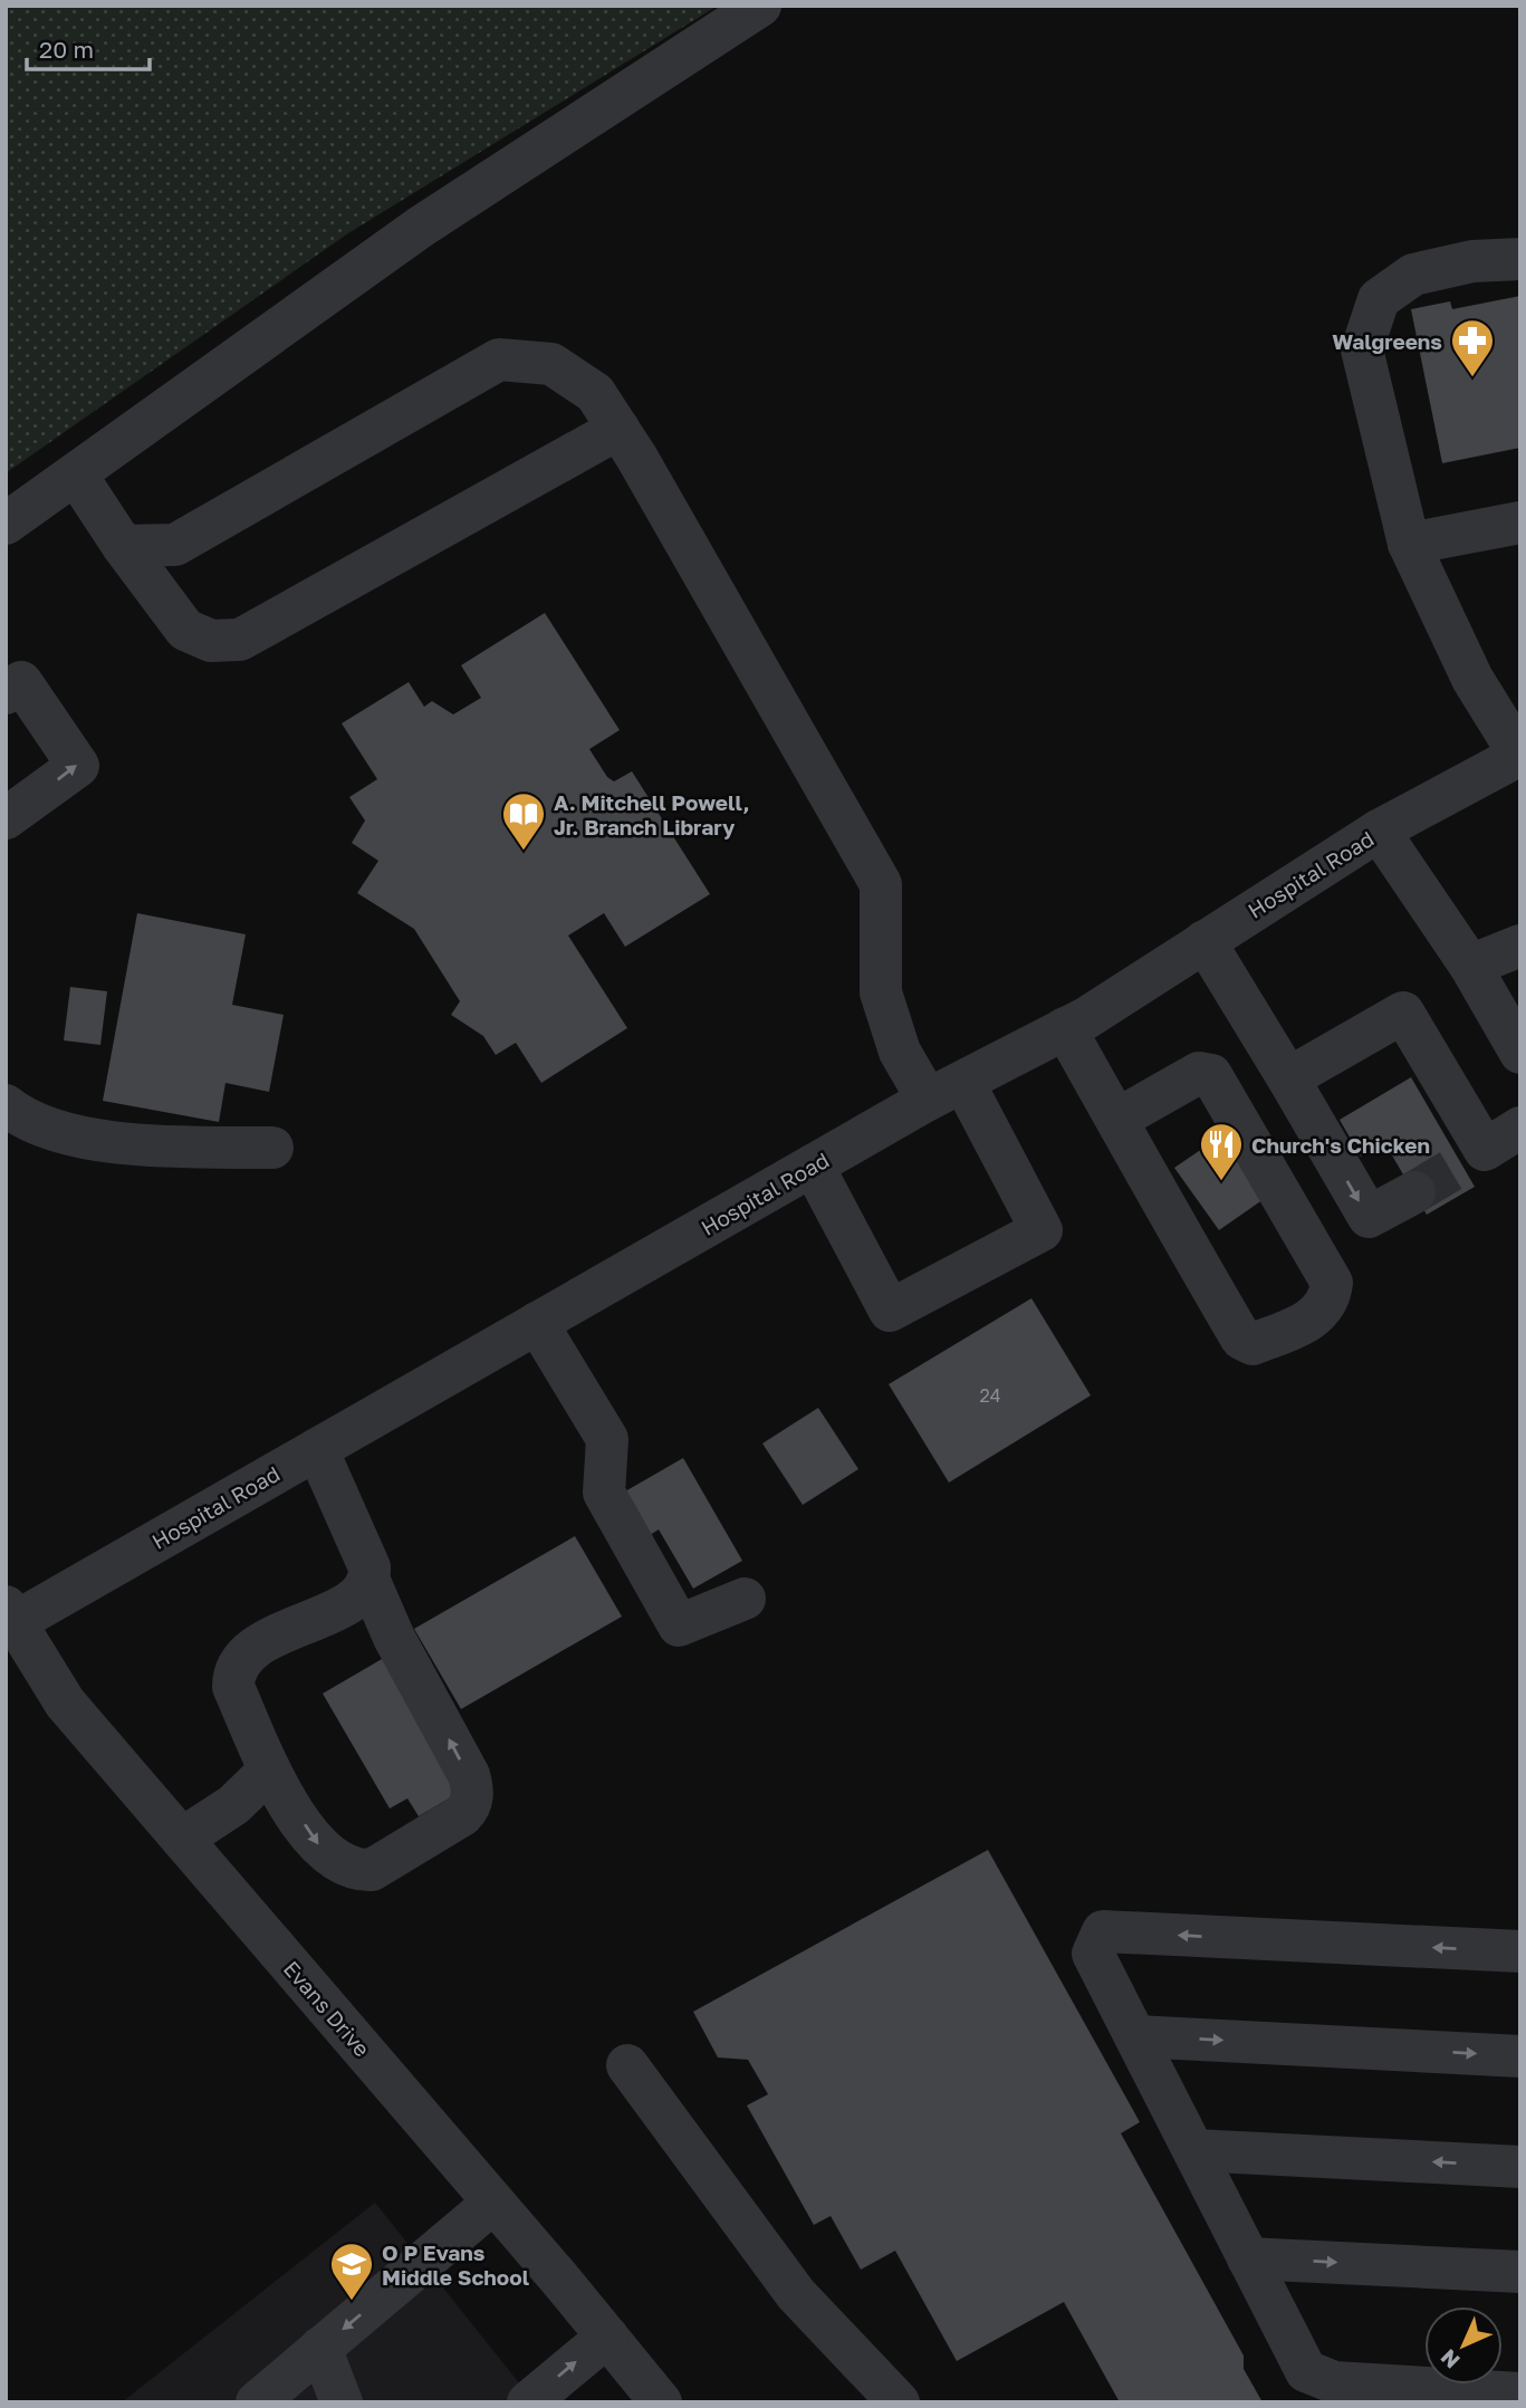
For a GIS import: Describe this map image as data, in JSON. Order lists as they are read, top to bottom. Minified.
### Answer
{"streets":{"street":["Hospital Road","Evans Drive"]},"crossings":[["Hospital Road","Evans Drive"]],"places":{"pharmacy":["Walgreens"],"library":["A. Mitchell Powell, Jr. Branch Library"],"restaurant":["Church's Chicken"],"school or university":["O P Evans Middle School"]},"house_numbers":["24"],"scale_bar":"20 m","north":"bottom left"}
